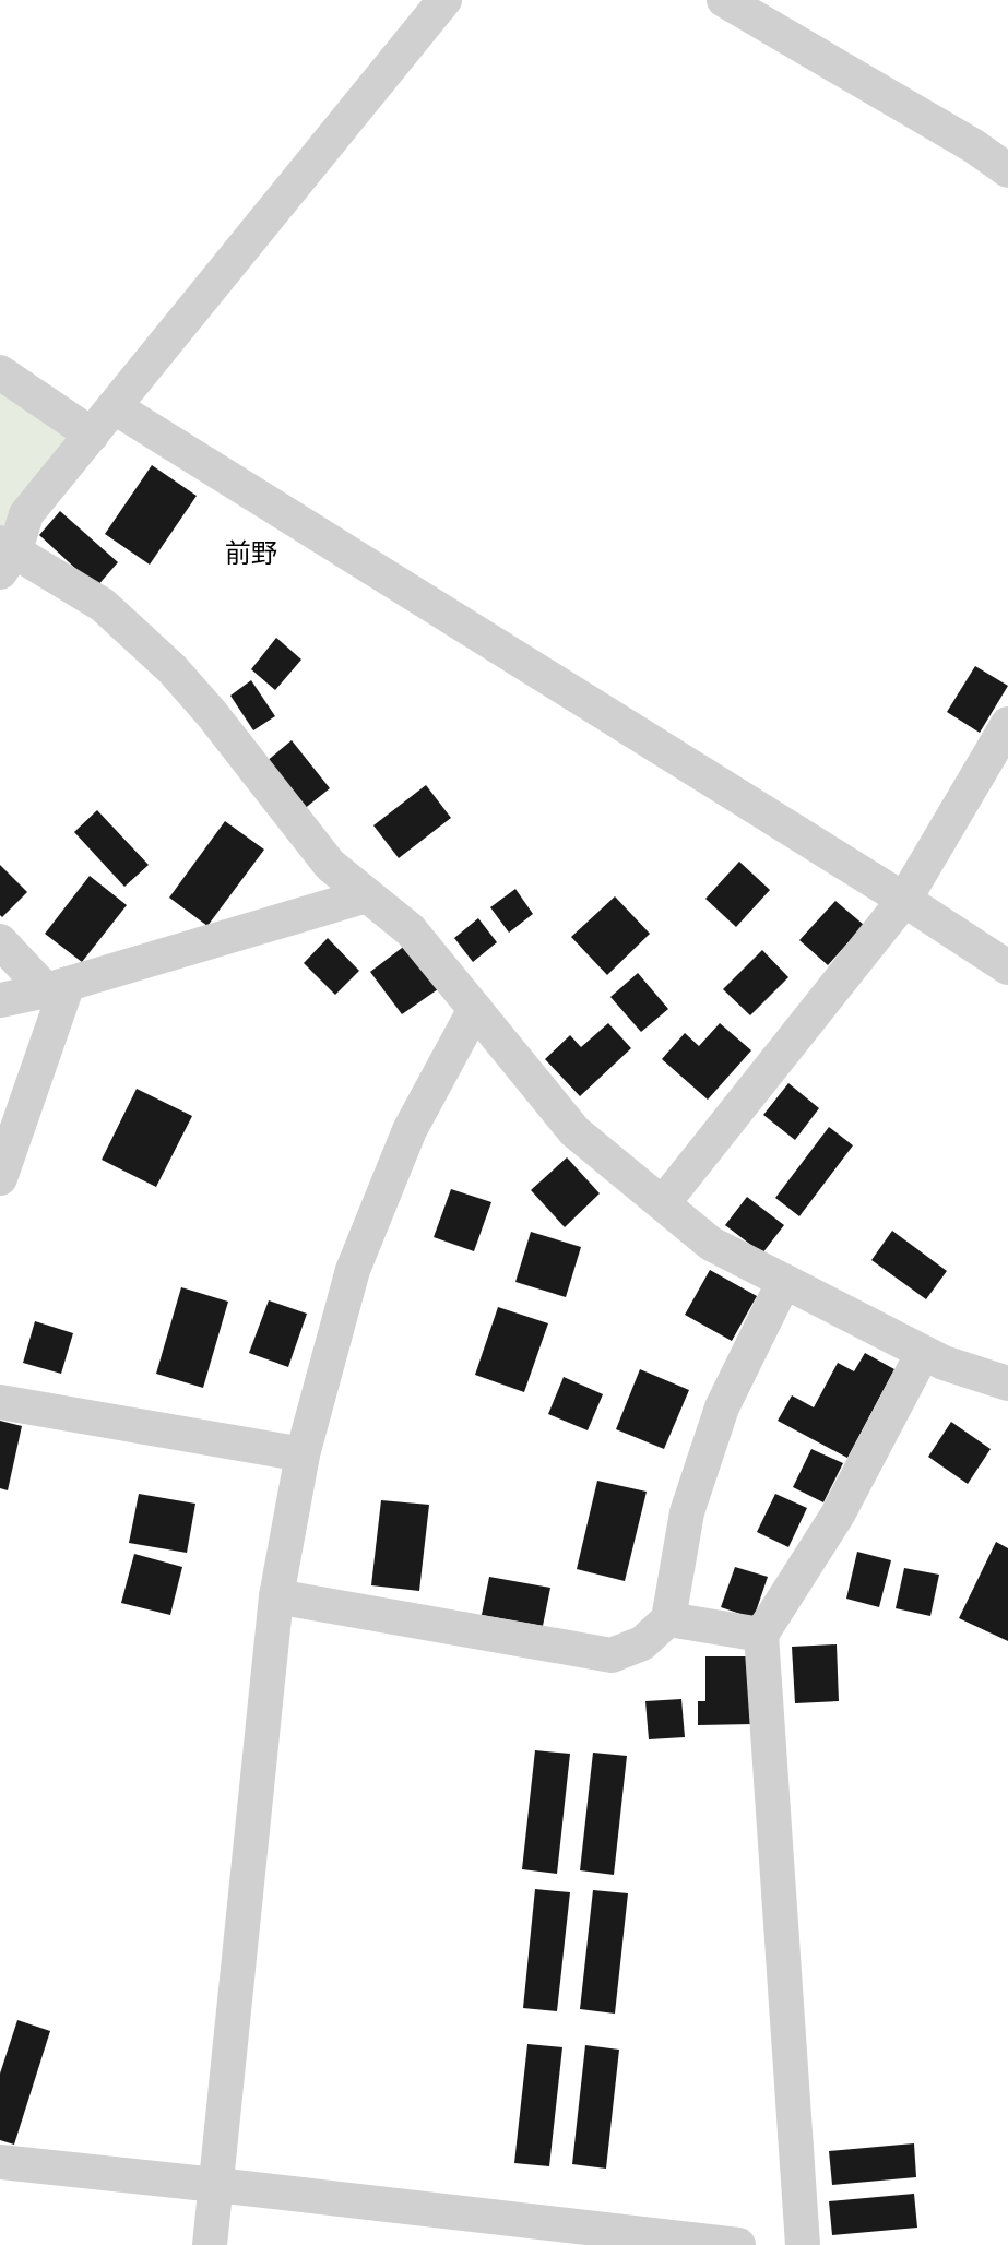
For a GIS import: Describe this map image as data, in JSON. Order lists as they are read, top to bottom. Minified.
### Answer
{"districts":["前野"]}
